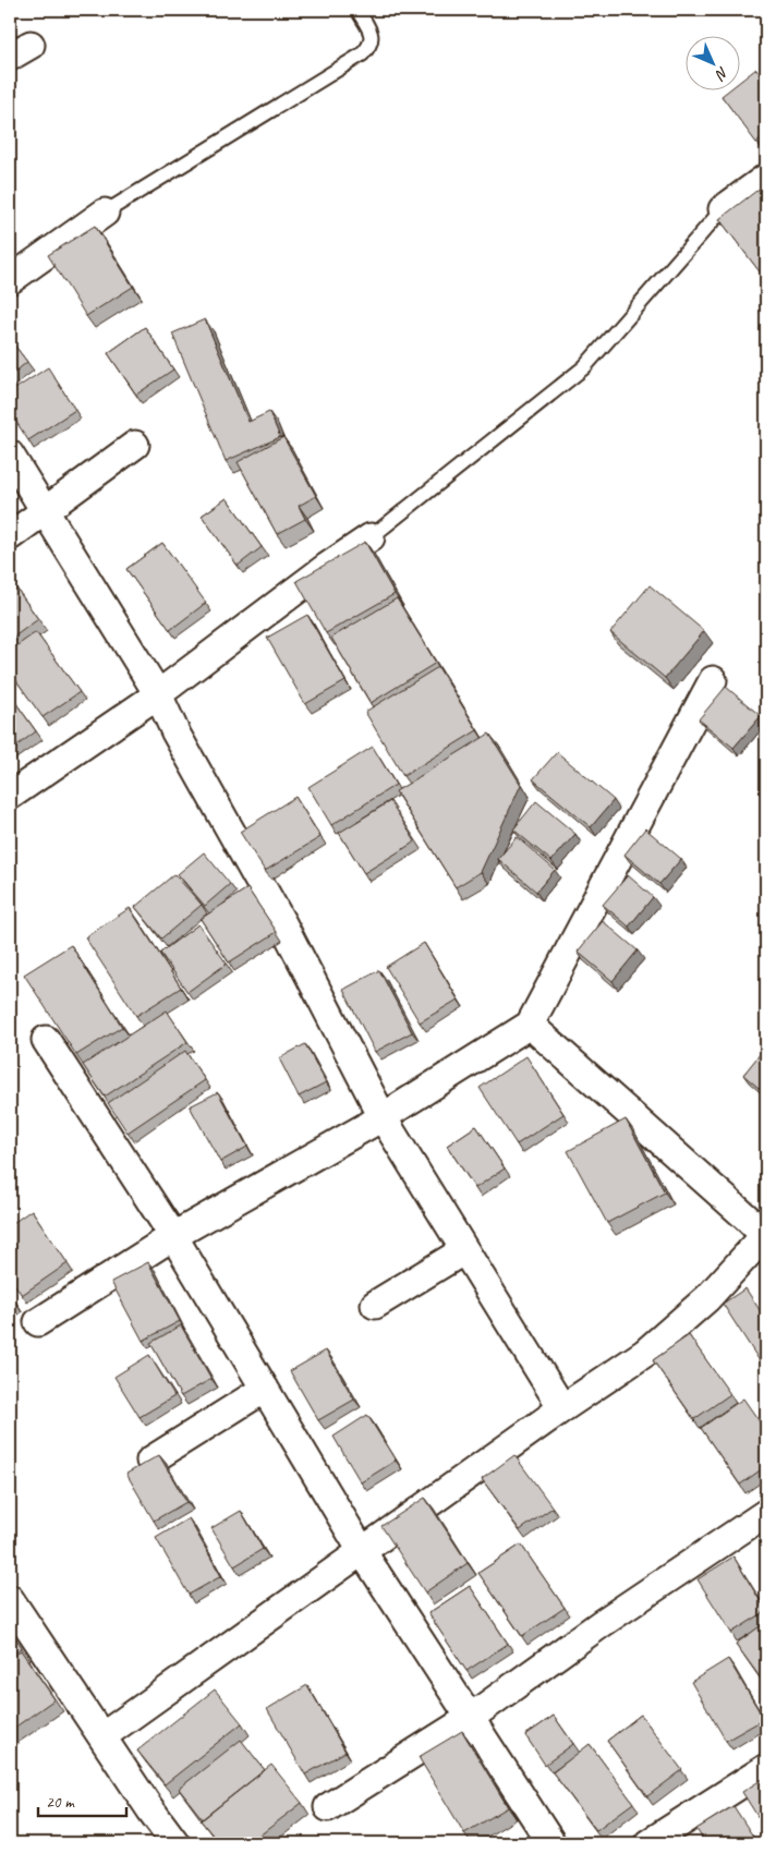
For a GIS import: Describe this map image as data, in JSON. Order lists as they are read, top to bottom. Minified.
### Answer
{"scale_bar":"20 m","north":"bottom right"}
